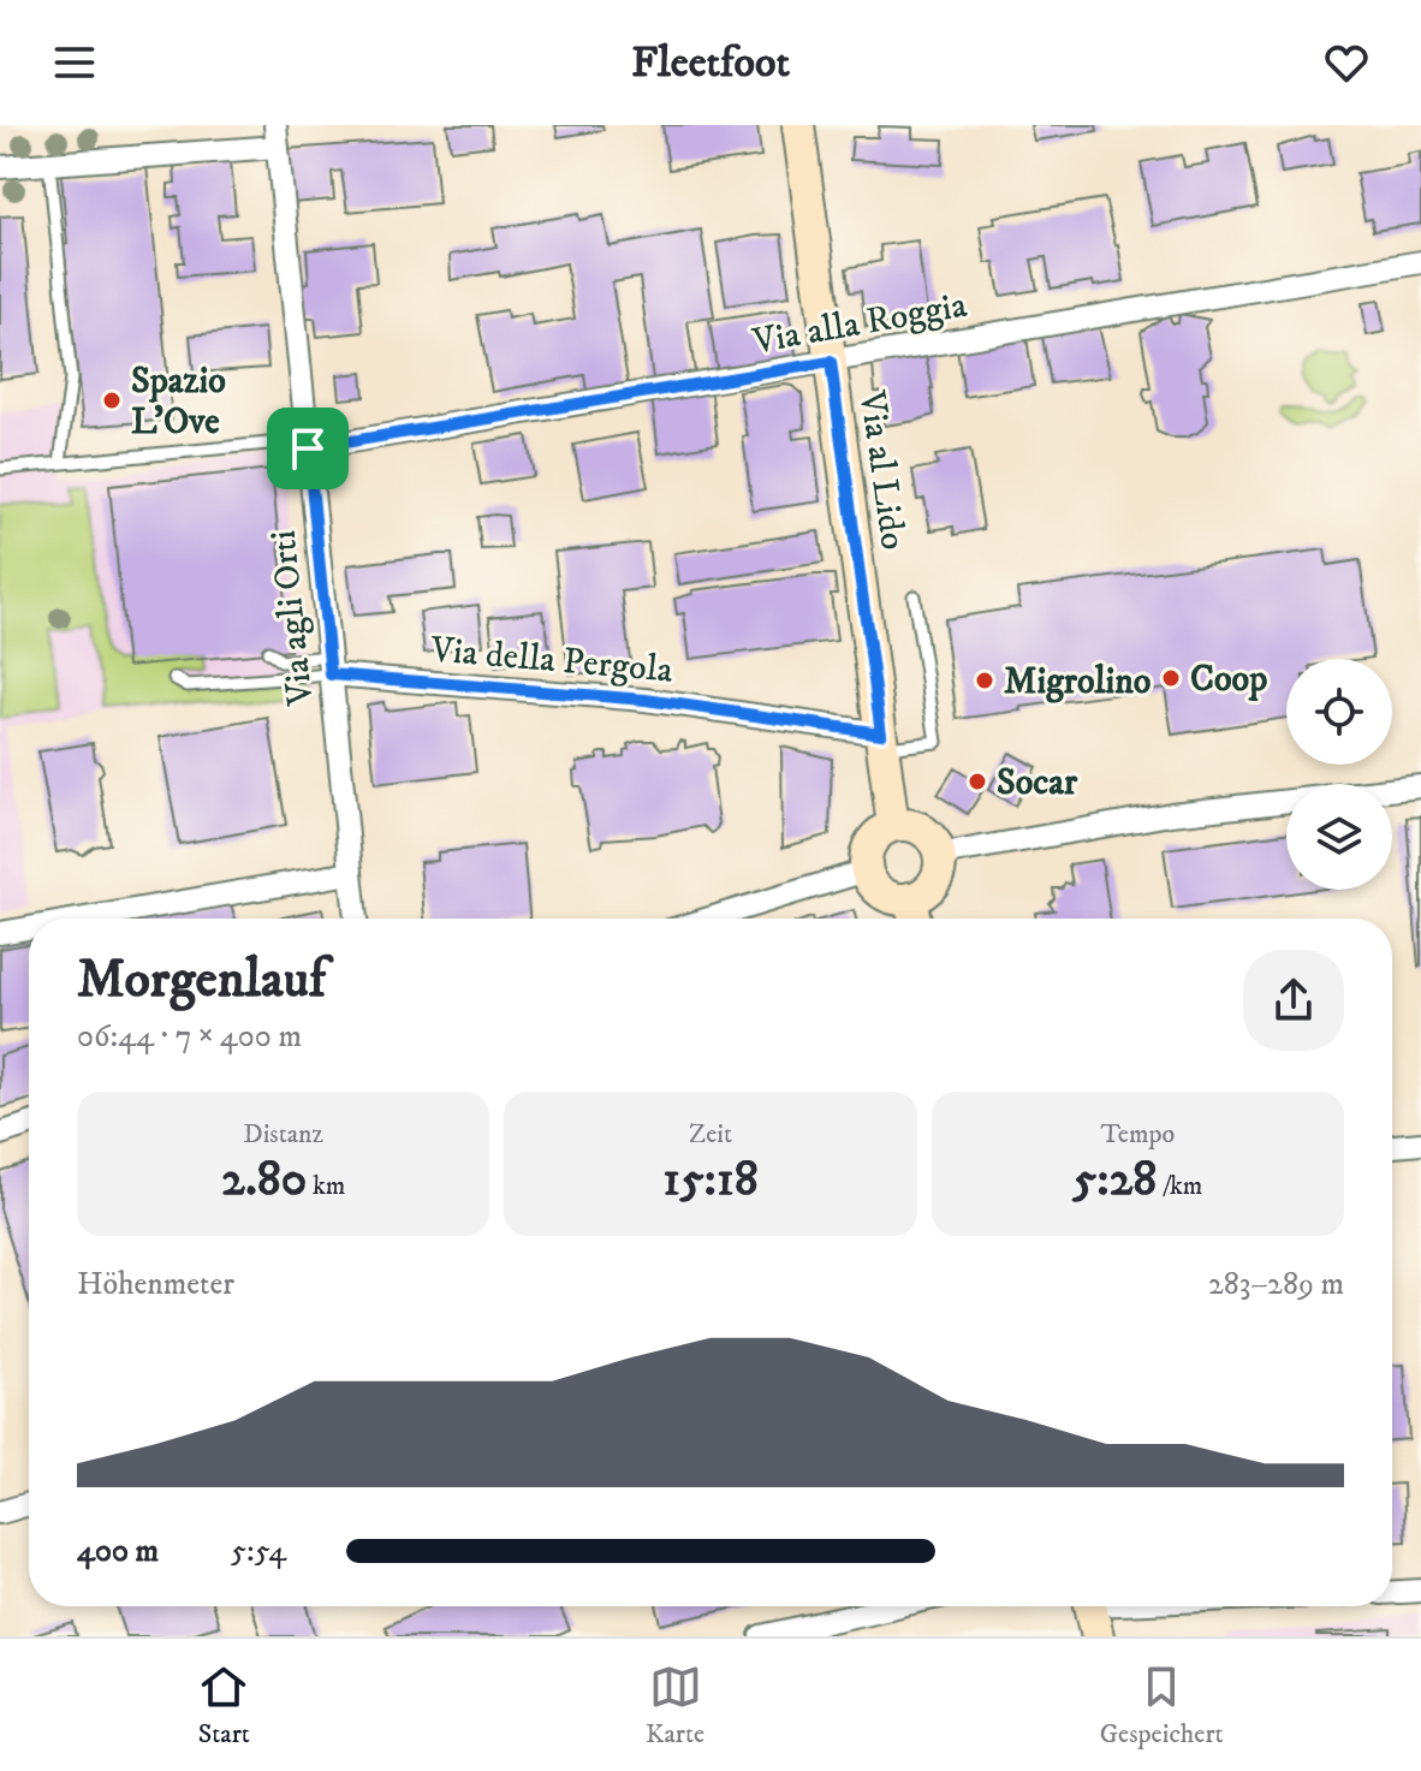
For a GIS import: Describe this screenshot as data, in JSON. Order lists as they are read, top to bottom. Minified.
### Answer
{"streets":{"street":["Via alla Roggia","Via al Lido","Via agli Orti","Via della Pergola"]},"crossings":[["Via alla Roggia","Via al Lido"],["Via alla Roggia","Via agli Orti"],["Via al Lido","Via della Pergola"],["Via agli Orti","Via della Pergola"]],"places":["Spazio L'Ove","Coop","Migrolino","Socar"],"page":{"header":"Fleetfoot","heading":["Morgenlauf","06:44 · 7 × 400 m"],"stats":[["Distanz","2.80 km"],["Zeit","15:18"],["Tempo","5:28 /km"]],"chart":["Höhenmeter","283–289 m"],"list":[{"name":"400 m","note":"5:54"}],"tabs":["Start","Karte","Gespeichert"]}}
